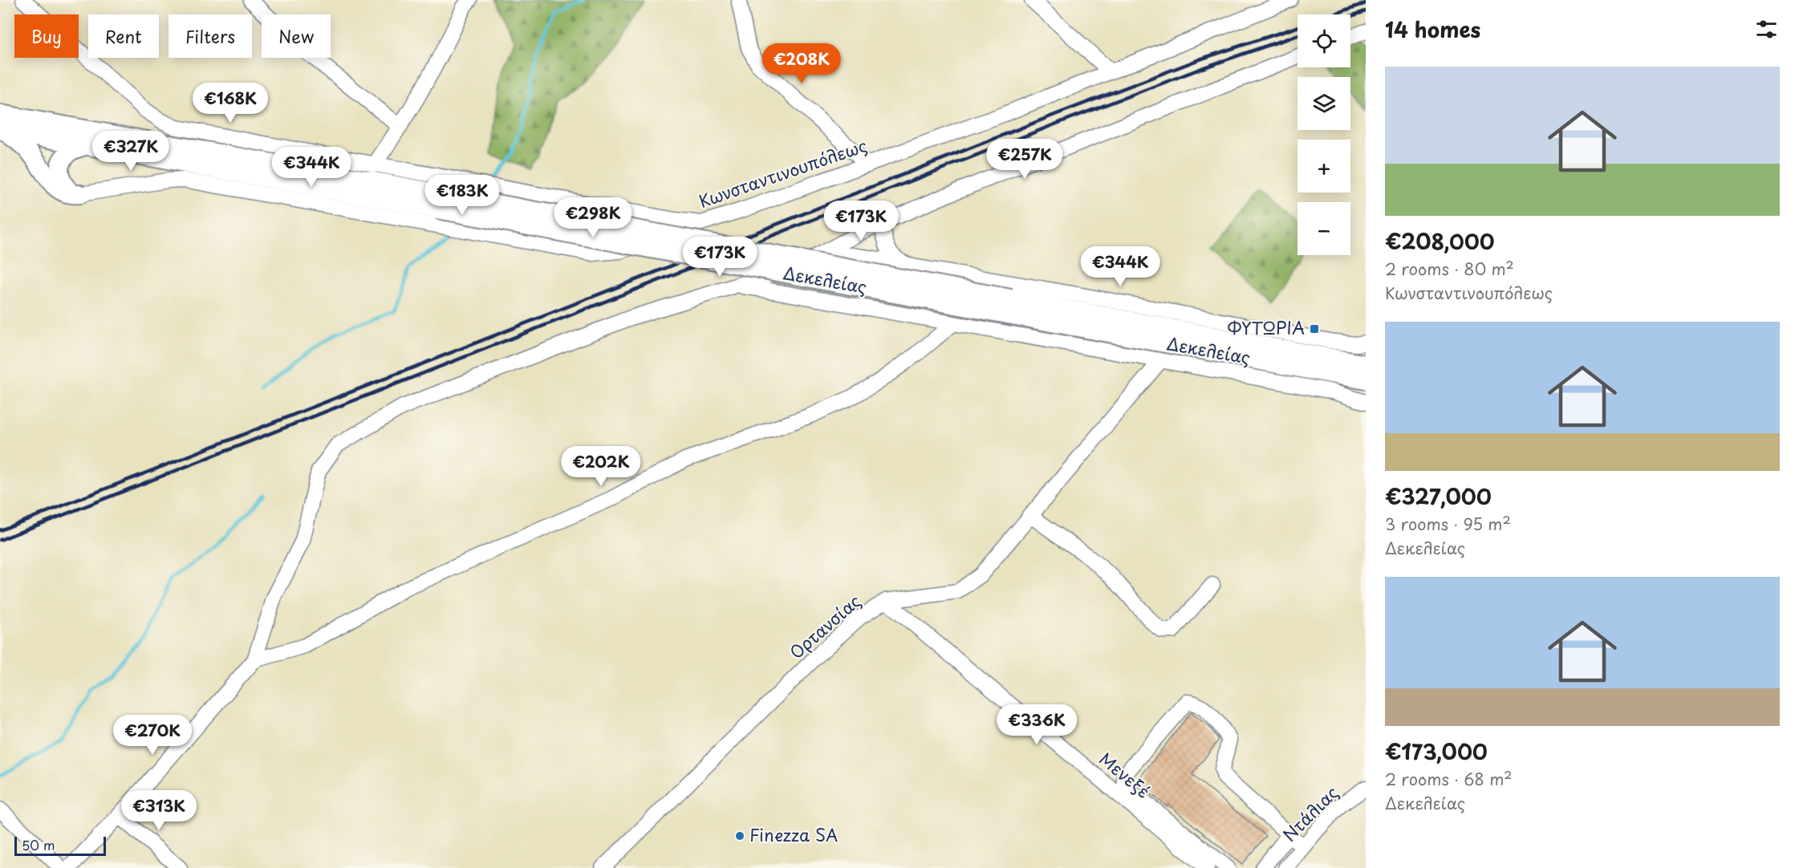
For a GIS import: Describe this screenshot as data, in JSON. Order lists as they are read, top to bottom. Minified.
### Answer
{"streets":{"main road":["Δεκελείας"],"street":["Κωνσταντινουπόλεως","Ορτανσίας","Μενεξέ","Ντάλιας"]},"crossings":[["Ορτανσίας","Μενεξέ"]],"places":{"transit":["ΦΥΤΩΡΙΑ"],"other":["Finezza SA"]},"scale_bar":"50 m","page":{"heading":"14 homes","map_buttons":["+","−"],"chip":["Buy","Rent","Filters","New"],"price":["€208K","€168K","€327K","€257K","€344K","€183K","€298K","€173K","€173K","€344K","€202K","€336K","€270K","€313K"],"list":[{"name":"€208,000","note":"2 rooms · 80 m² · Κωνσταντινουπόλεως"},{"name":"€327,000","note":"3 rooms · 95 m² · Δεκελείας"},{"name":"€173,000","note":"2 rooms · 68 m² · Δεκελείας"}],"scale":"50 m"}}
